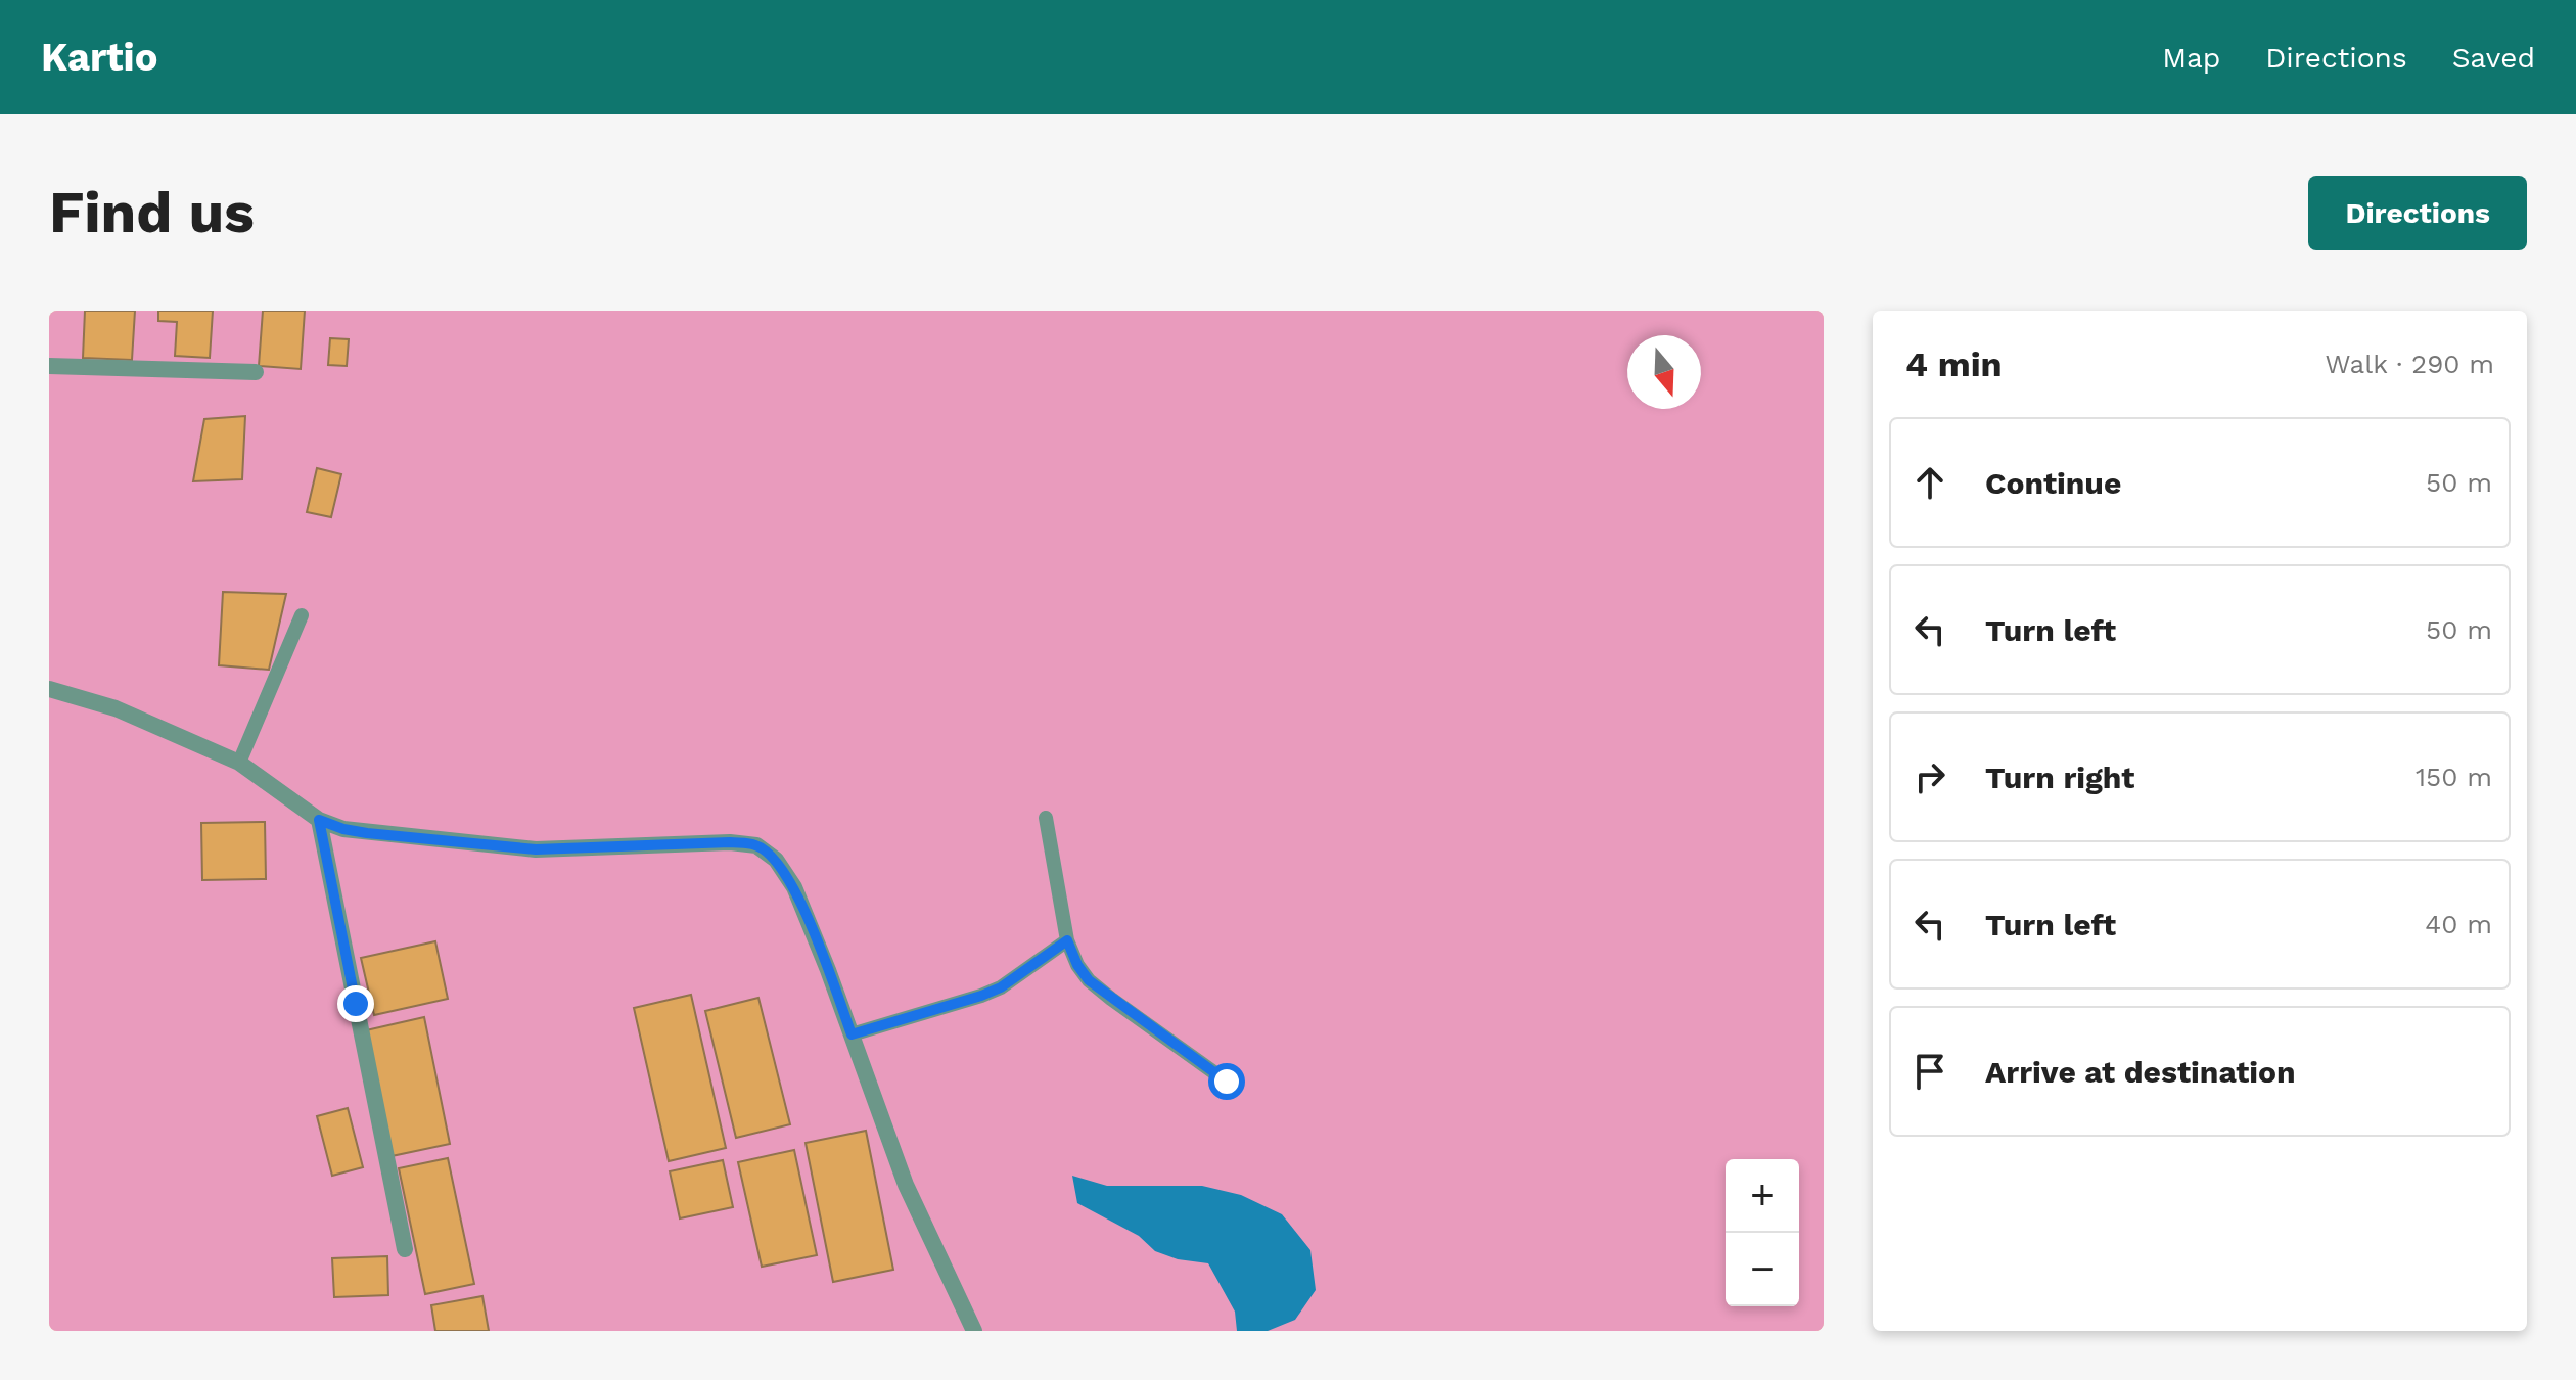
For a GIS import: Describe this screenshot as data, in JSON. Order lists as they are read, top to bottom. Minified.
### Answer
{"north":"bottom","page":{"header":"Kartio","nav":["Map","Directions","Saved"],"buttons":"Directions","title":"Find us","heading":["4 min","Walk · 290 m"],"list":[["Continue","50 m"],["Turn left","50 m"],["Turn right","150 m"],["Turn left","40 m"],"Arrive at destination"],"map_buttons":["+","−"]}}
